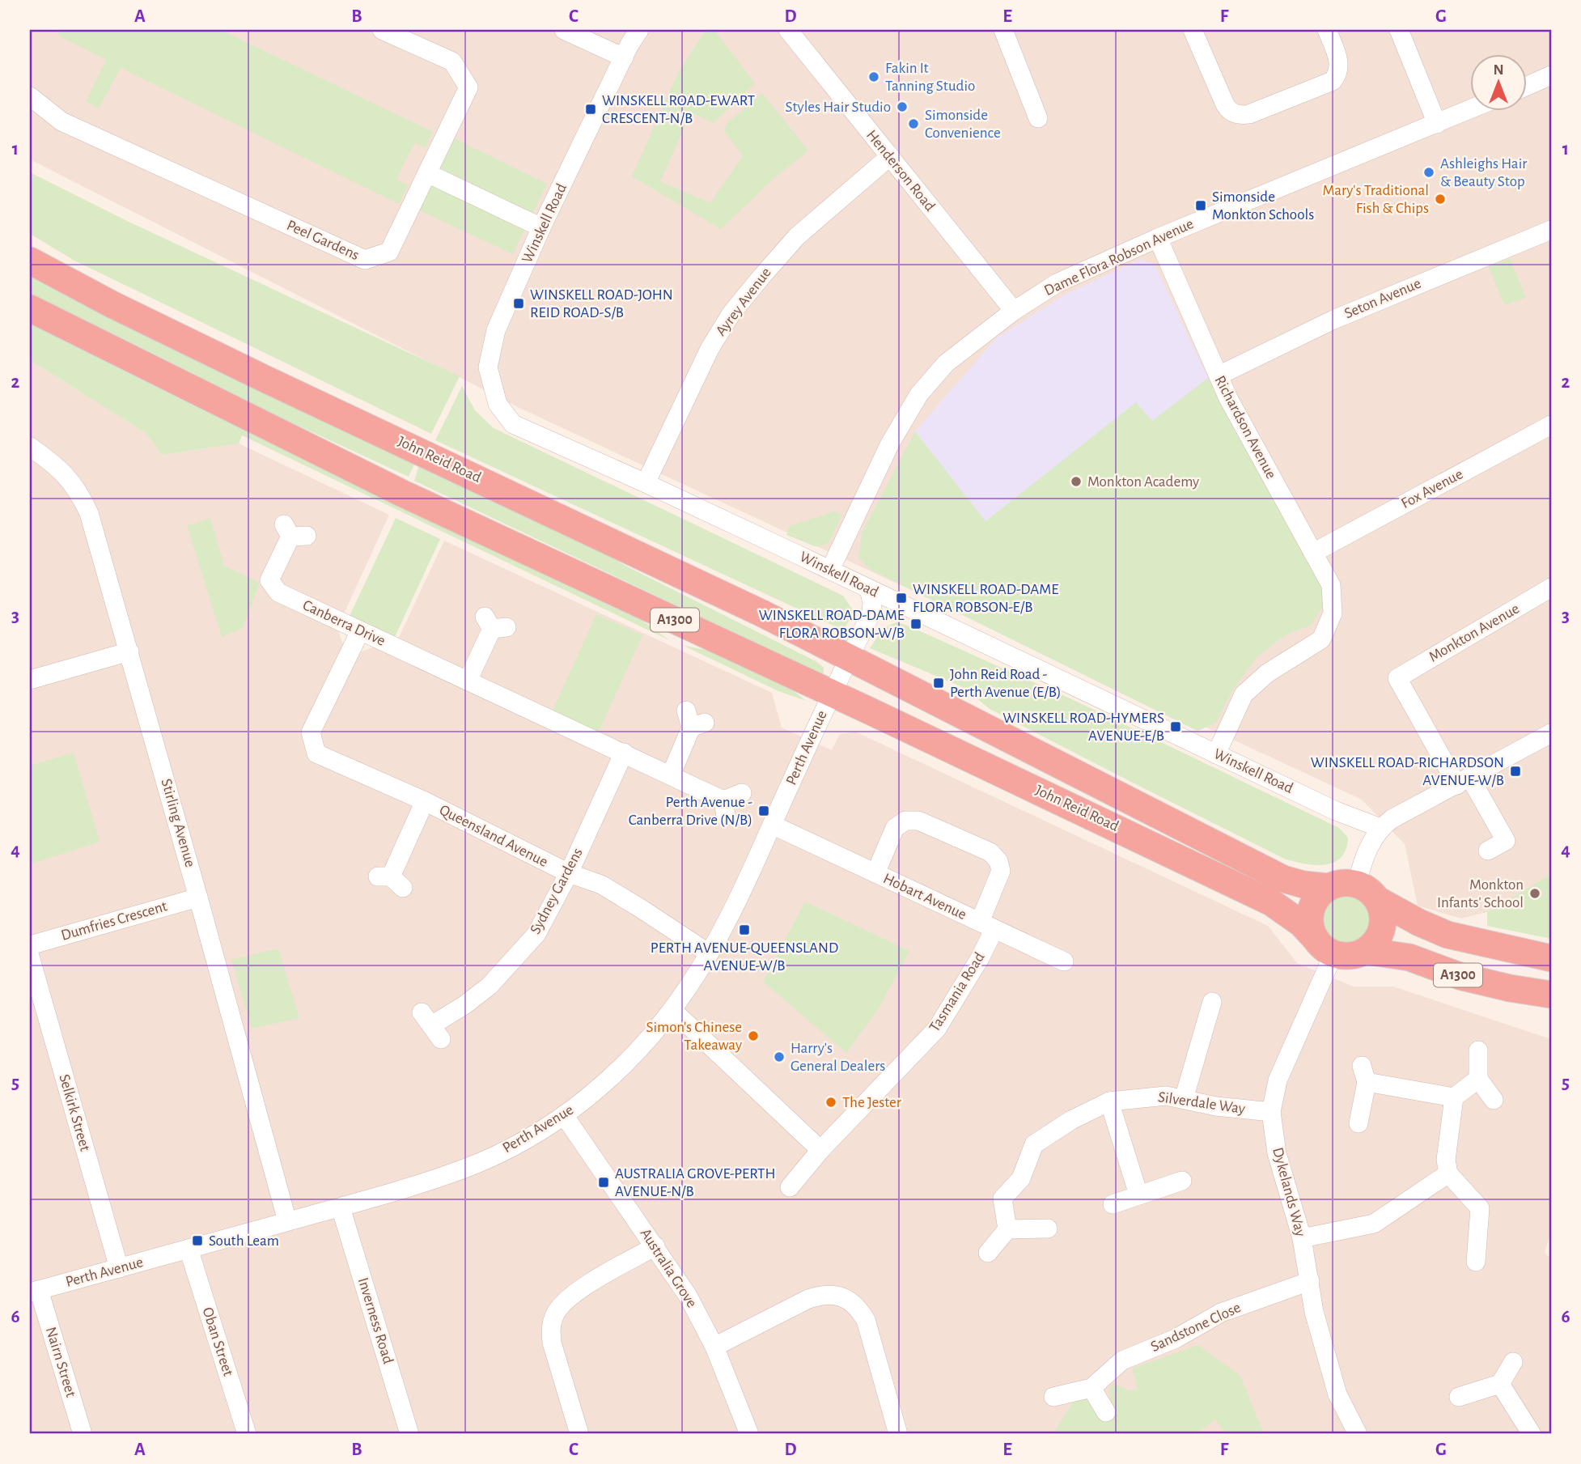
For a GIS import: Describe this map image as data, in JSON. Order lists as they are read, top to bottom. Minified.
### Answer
{"streets":{"highway":["John Reid Road","A1300"],"street":["Henderson Road","Winskell Road","Peel Gardens","Dame Flora Robson Avenue","Seton Avenue","Ayrey Avenue","Richardson Avenue","Fox Avenue","Canberra Drive","Monkton Avenue","Perth Avenue","Stirling Avenue","Queensland Avenue","Sydney Gardens","Hobart Avenue","Dumfries Crescent","Tasmania Road","Silverdale Way","Selkirk Street","Dykelands Way","Australia Grove","Inverness Road","Sandstone Close","Oban Street","Nairn Street"]},"crossings":[["Henderson Road","Dame Flora Robson Avenue"],["Henderson Road","Ayrey Avenue"],["Winskell Road","Dame Flora Robson Avenue"],["Winskell Road","Ayrey Avenue"],["Winskell Road","Richardson Avenue"],["Dame Flora Robson Avenue","Richardson Avenue"],["Seton Avenue","Richardson Avenue"],["Richardson Avenue","Fox Avenue"],["John Reid Road","A1300"],["John Reid Road","Perth Avenue"],["John Reid Road","Dykelands Way"],["A1300","Dykelands Way"],["Canberra Drive","Queensland Avenue"],["Canberra Drive","Sydney Gardens"],["Perth Avenue","Stirling Avenue"],["Perth Avenue","Queensland Avenue"],["Perth Avenue","Hobart Avenue"],["Perth Avenue","Selkirk Street"],["Perth Avenue","Australia Grove"],["Perth Avenue","Inverness Road"],["Perth Avenue","Oban Street"],["Perth Avenue","Nairn Street"],["Stirling Avenue","Dumfries Crescent"],["Queensland Avenue","Sydney Gardens"],["Hobart Avenue","Tasmania Road"],["Silverdale Way","Dykelands Way"],["Dykelands Way","Sandstone Close"]],"places":{"other":["Fakin It Tanning Studio","Styles Hair Studio","Simonside Convenience","Ashleighs Hair & Beauty Stop","Mary's Traditional Fish & Chips","Monkton Academy","Monkton Infants' School","Simon's Chinese Takeaway","Harry's General Dealers","The Jester"],"transit":["WINSKELL ROAD-EWART CRESCENT-N/B","Simonside Monkton Schools","WINSKELL ROAD-JOHN REID ROAD-S/B","WINSKELL ROAD-DAME FLORA ROBSON-E/B","WINSKELL ROAD-DAME FLORA ROBSON-W/B","John Reid Road - Perth Avenue (E/B)","WINSKELL ROAD-HYMERS AVENUE-E/B","WINSKELL ROAD-RICHARDSON AVENUE-W/B","Perth Avenue - Canberra Drive (N/B)","PERTH AVENUE-QUEENSLAND AVENUE-W/B","AUSTRALIA GROVE-PERTH AVENUE-N/B","South Leam"]},"north":"top","grid":{"columns":["A","B","C","D","E","F","G"],"rows":["1","2","3","4","5","6"]}}
